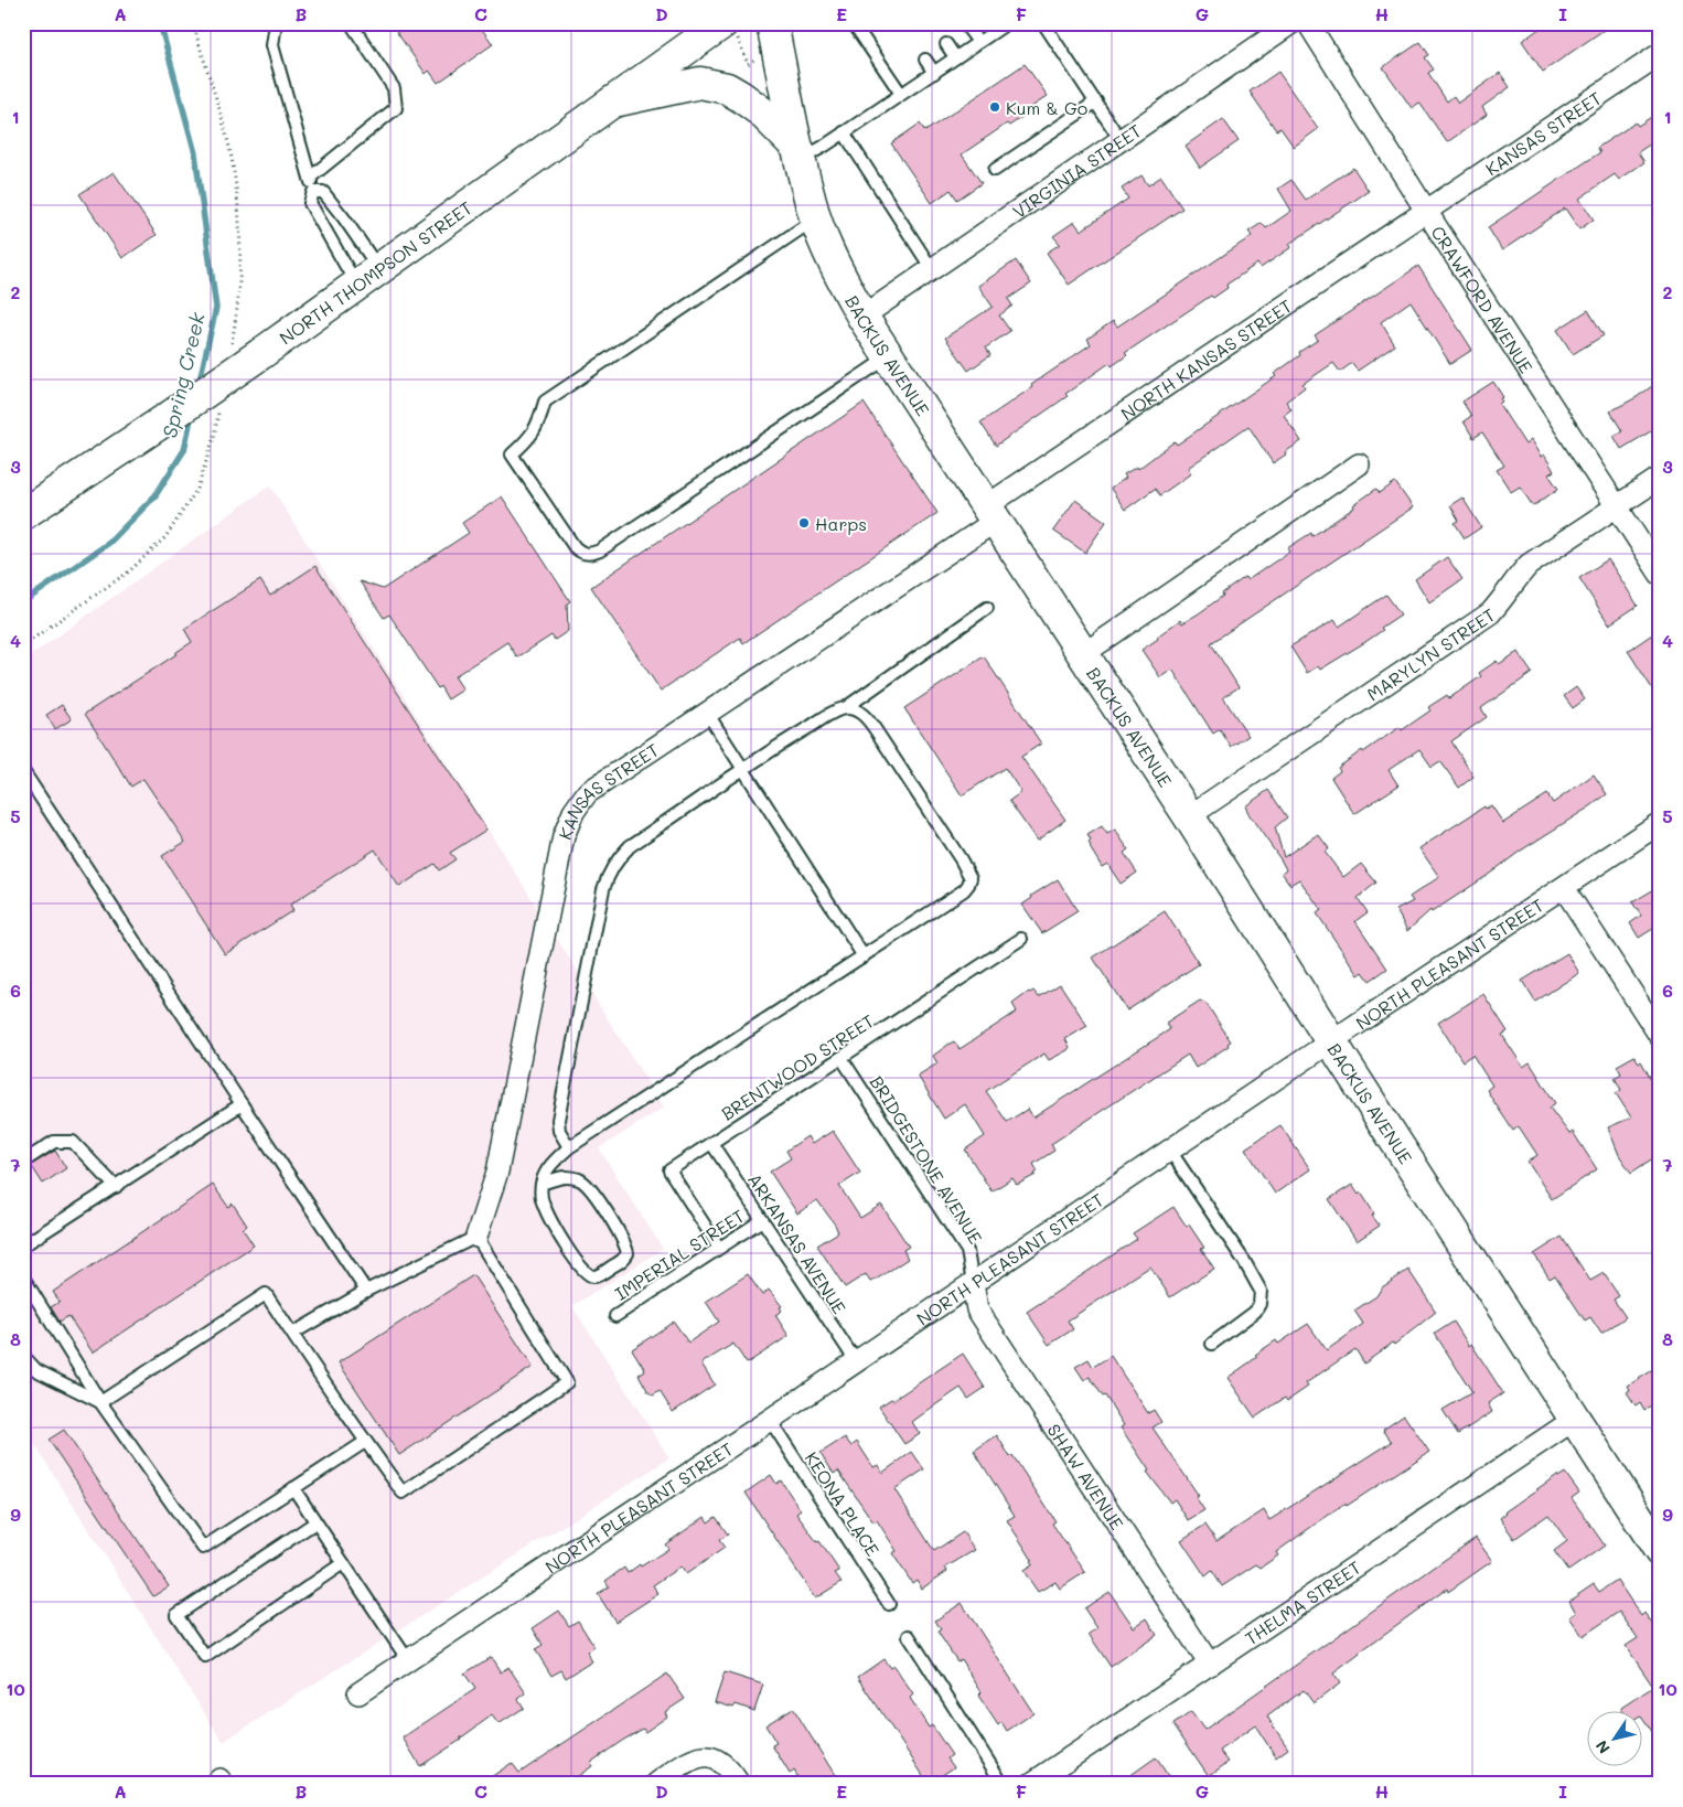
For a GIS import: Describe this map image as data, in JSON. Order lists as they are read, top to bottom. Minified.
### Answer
{"streets":{"street":["KANSAS STREET","VIRGINIA STREET","NORTH THOMPSON STREET","CRAWFORD AVENUE","BACKUS AVENUE","NORTH KANSAS STREET","MARYLYN STREET","NORTH PLEASANT STREET","SHAW AVENUE","THELMA STREET"],"lane":["BRENTWOOD STREET","BRIDGESTONE AVENUE","ARKANSAS AVENUE","IMPERIAL STREET","KEONA PLACE"]},"crossings":[["KANSAS STREET","CRAWFORD AVENUE"],["KANSAS STREET","BACKUS AVENUE"],["KANSAS STREET","NORTH KANSAS STREET"],["VIRGINIA STREET","BACKUS AVENUE"],["CRAWFORD AVENUE","NORTH KANSAS STREET"],["CRAWFORD AVENUE","MARYLYN STREET"],["BACKUS AVENUE","NORTH KANSAS STREET"],["BACKUS AVENUE","MARYLYN STREET"],["BACKUS AVENUE","NORTH PLEASANT STREET"],["BACKUS AVENUE","THELMA STREET"],["NORTH PLEASANT STREET","BRIDGESTONE AVENUE"],["NORTH PLEASANT STREET","ARKANSAS AVENUE"],["NORTH PLEASANT STREET","SHAW AVENUE"],["NORTH PLEASANT STREET","KEONA PLACE"],["BRENTWOOD STREET","BRIDGESTONE AVENUE"],["BRENTWOOD STREET","ARKANSAS AVENUE"],["BRENTWOOD STREET","IMPERIAL STREET"],["BRIDGESTONE AVENUE","SHAW AVENUE"],["ARKANSAS AVENUE","IMPERIAL STREET"],["SHAW AVENUE","THELMA STREET"]],"water":["Spring Creek"],"places":["Kum & Go","Harps"],"north":"bottom left","grid":{"columns":["A","B","C","D","E","F","G","H","I"],"rows":["1","2","3","4","5","6","7","8","9","10"]}}
